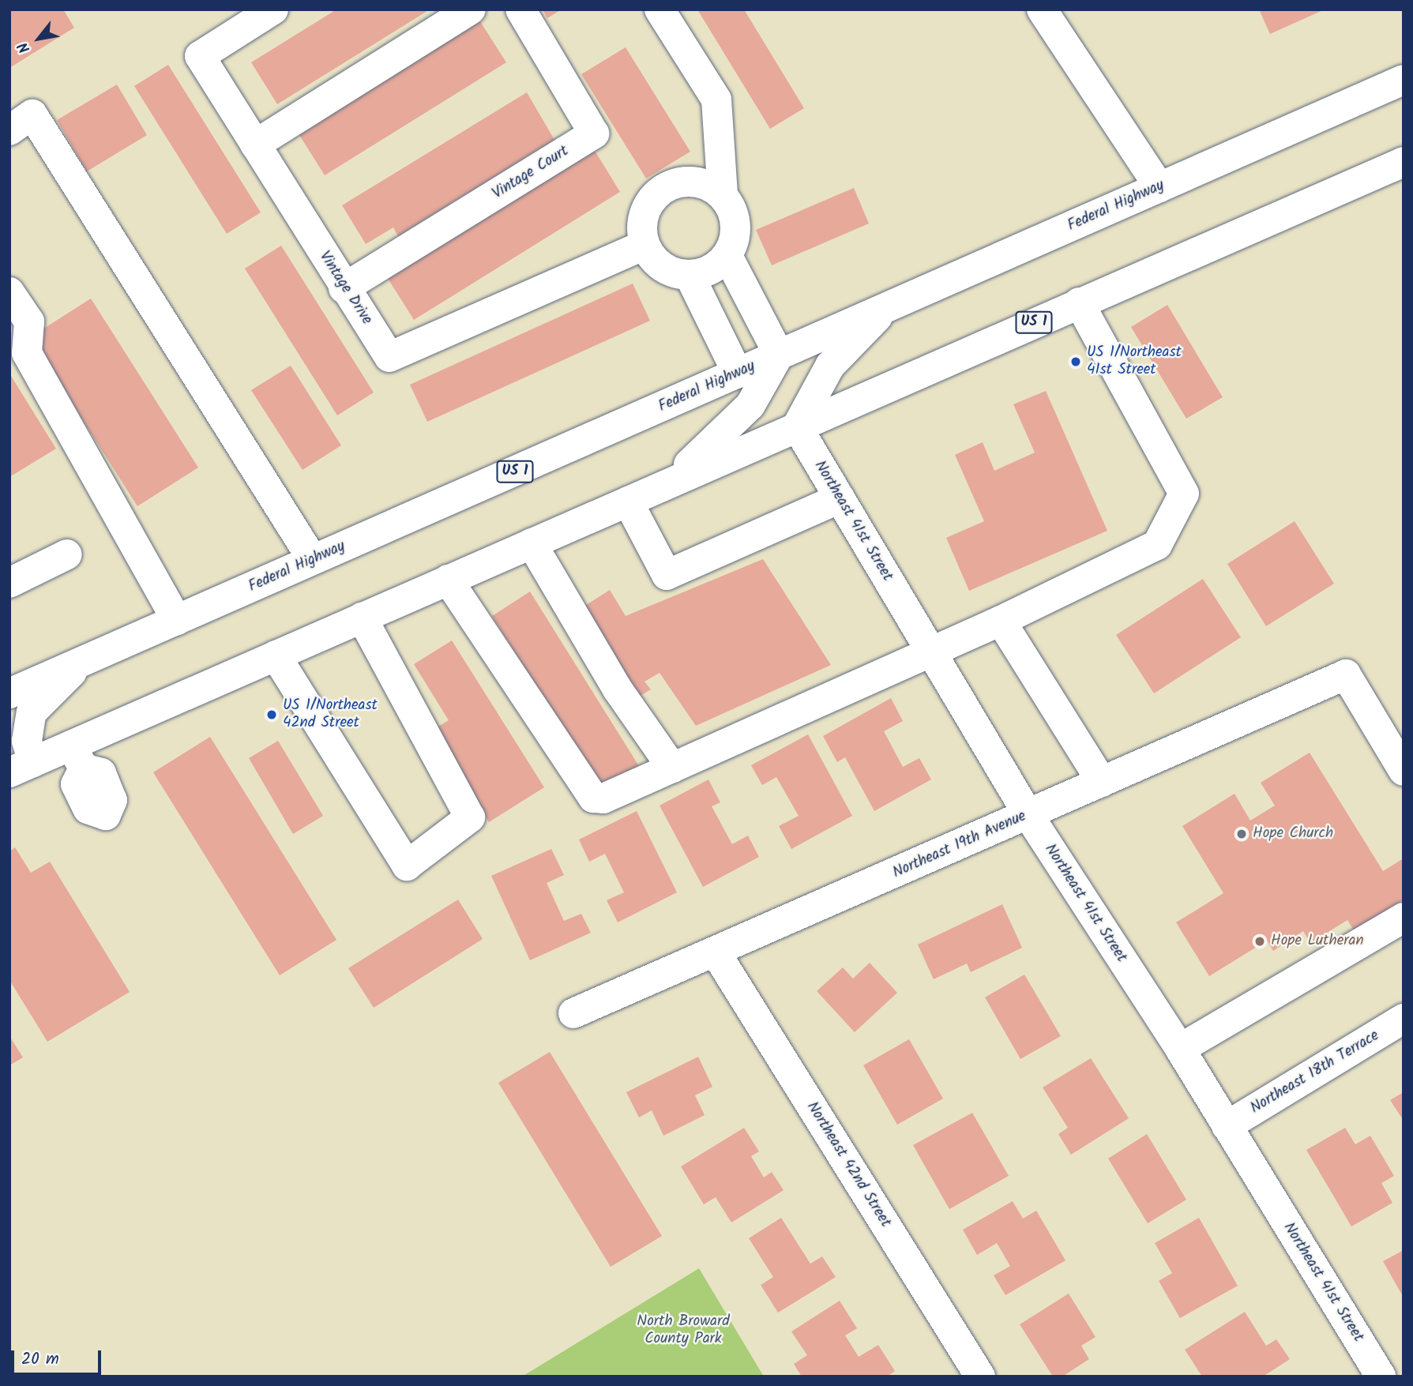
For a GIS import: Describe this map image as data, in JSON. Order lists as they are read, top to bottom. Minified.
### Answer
{"streets":{"street":["Vintage Court","Federal Highway","Vintage Drive","US 1","Northeast 41st Street","Northeast 19th Avenue","Northeast 18th Terrace","Northeast 42nd Street"]},"crossings":[["Vintage Court","Vintage Drive"],["US 1","Northeast 41st Street"],["Northeast 41st Street","Northeast 19th Avenue"],["Northeast 41st Street","Northeast 18th Terrace"],["Northeast 19th Avenue","Northeast 42nd Street"]],"parks":["North Broward County Park"],"places":["US 1/Northeast 41st Street","US 1/Northeast 42nd Street","Hope Church","Hope Lutheran"],"scale_bar":"20 m","north":"bottom left"}
